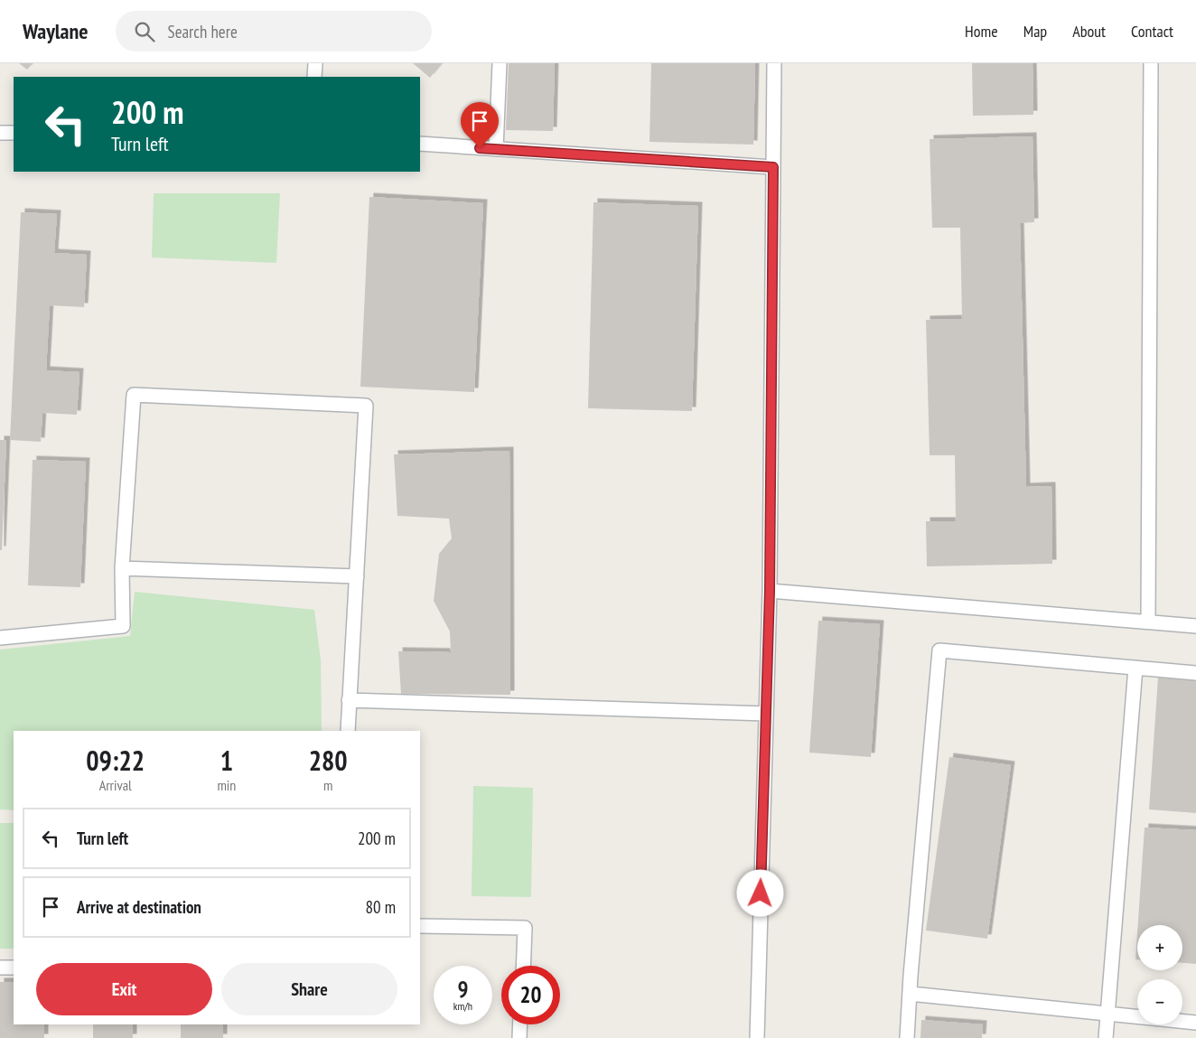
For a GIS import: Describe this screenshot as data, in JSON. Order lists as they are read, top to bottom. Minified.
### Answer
{"page":{"header":"Waylane","search":"Search here","nav":["Home","Map","About","Contact"],"turn":["200 m","Turn left"],"eta":["09:22","Arrival","1","min","280","m"],"list":[{"name":"Turn left","value":"200 m"},{"name":"Arrive at destination","value":"80 m"}],"map_buttons":["+","−"],"buttons":["Exit","Share"],"speed":"9 km/h","limit":"20"}}
